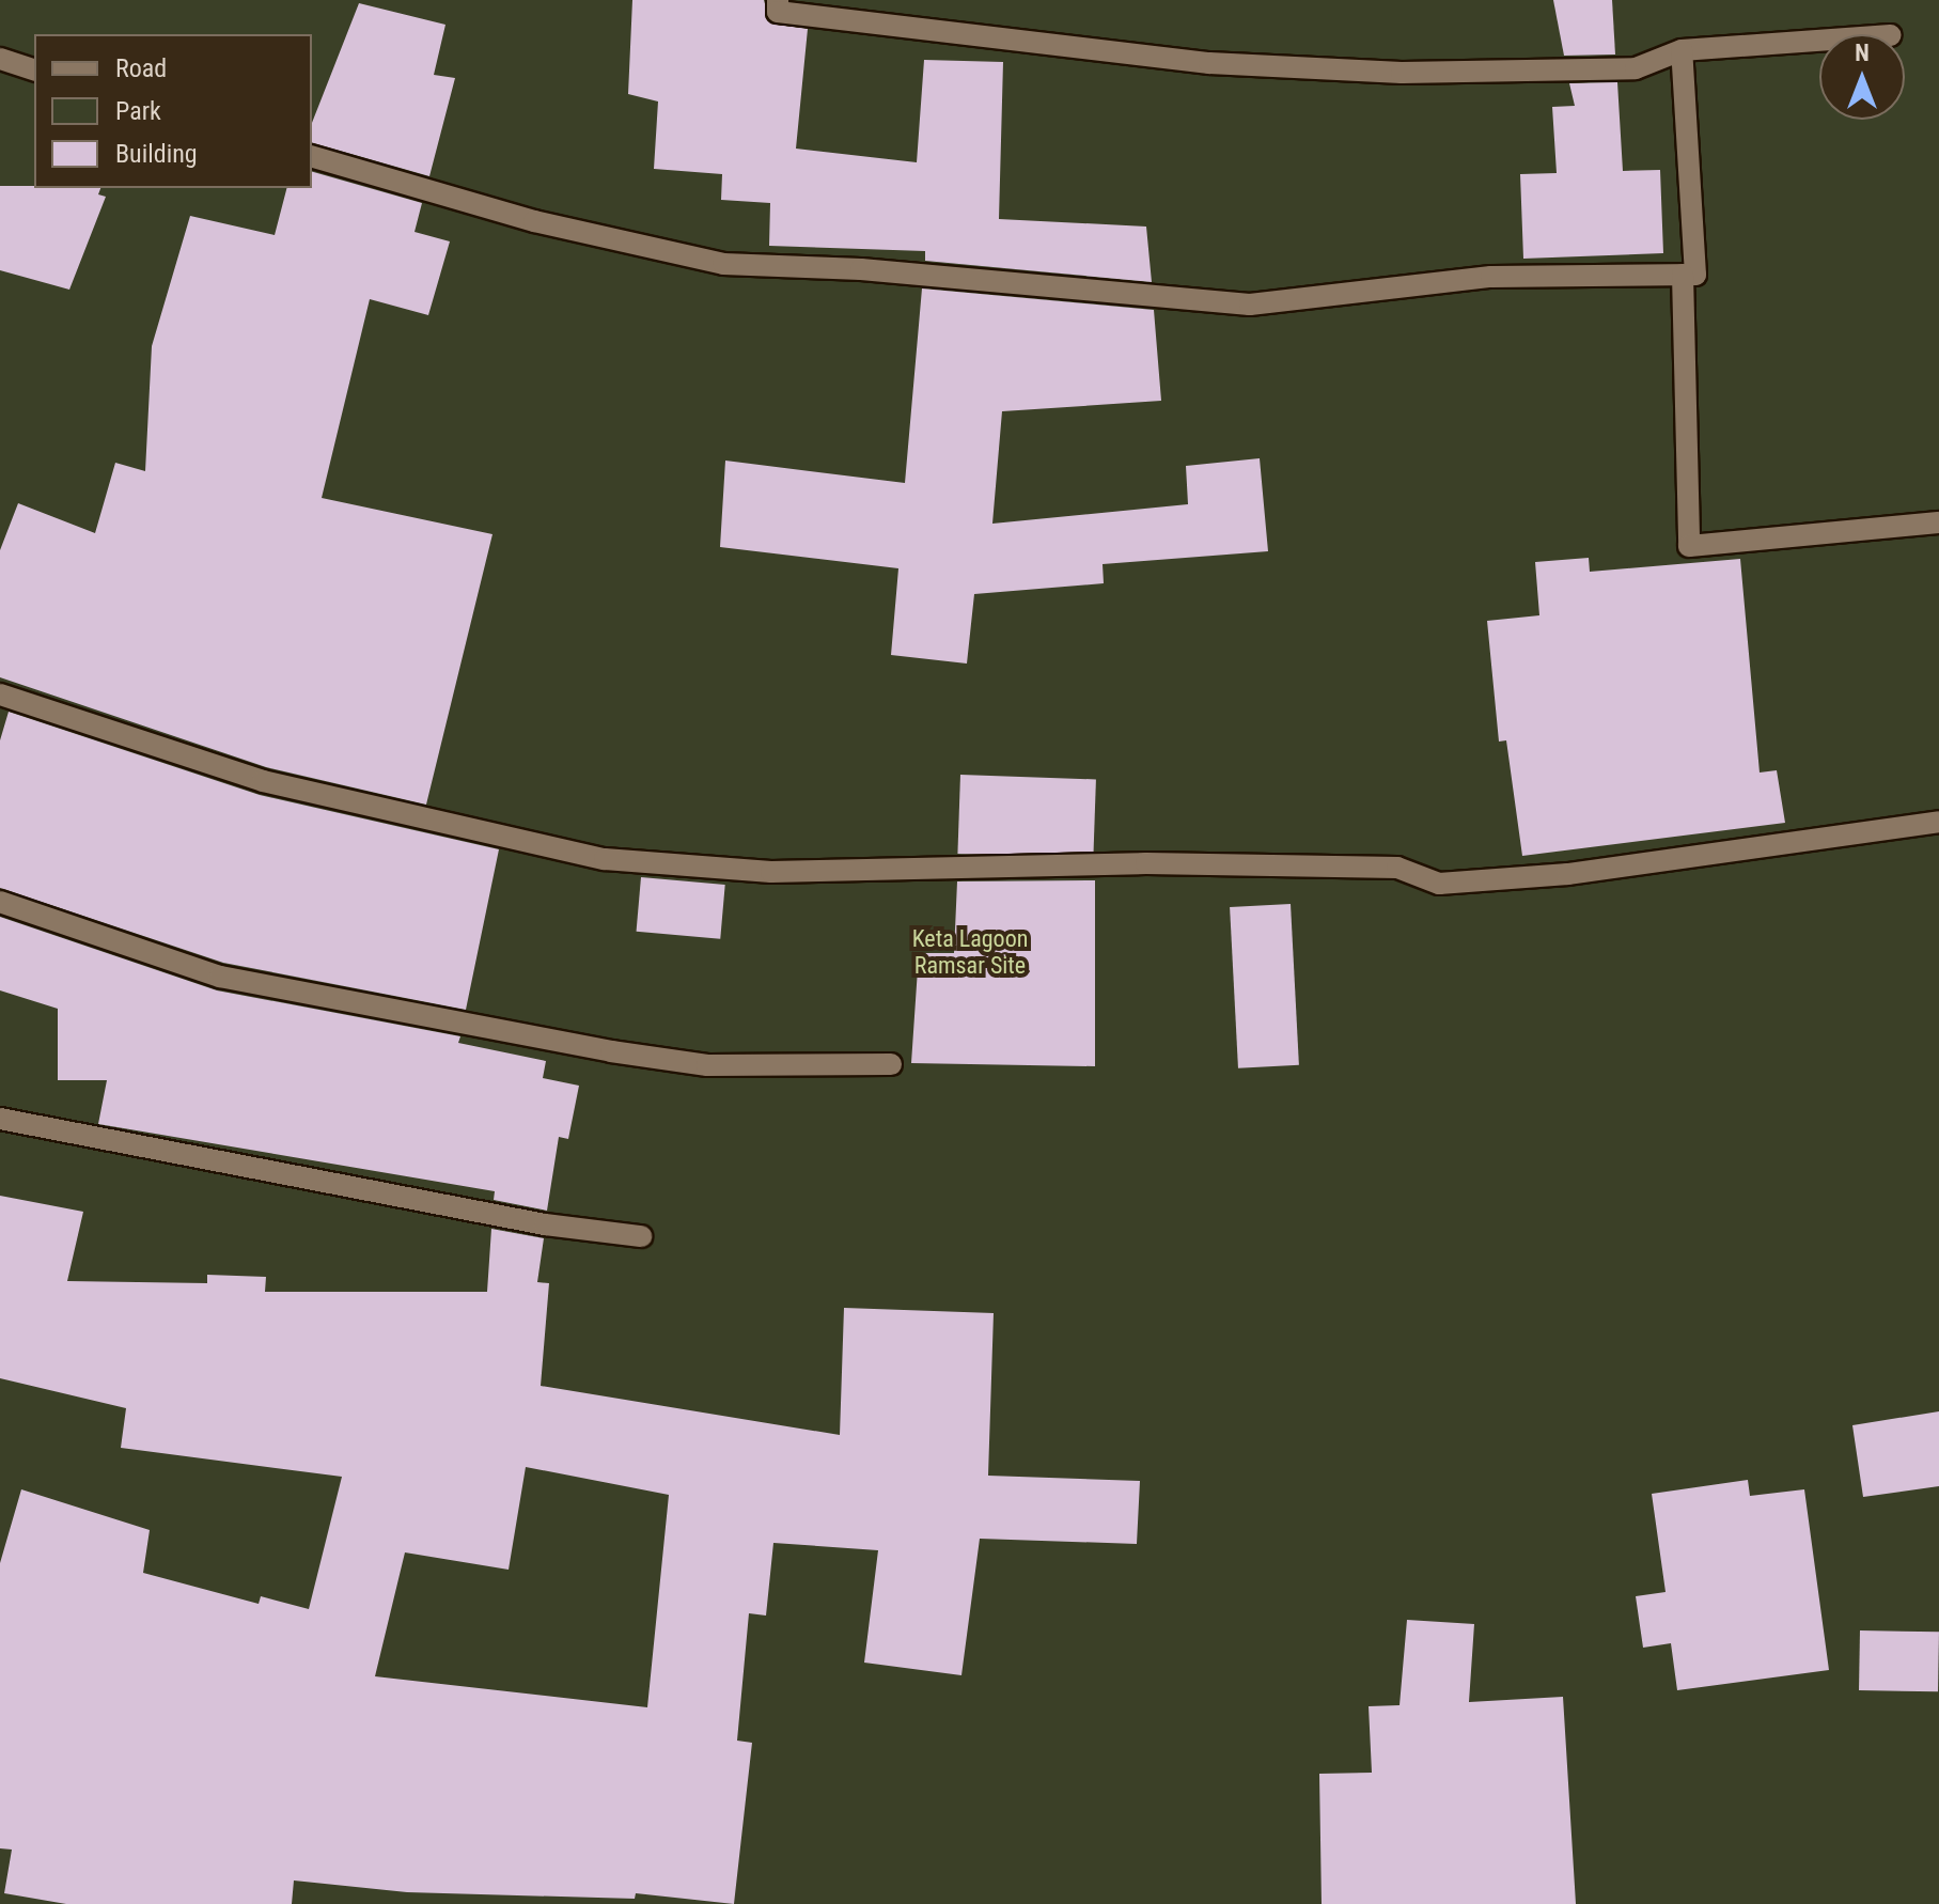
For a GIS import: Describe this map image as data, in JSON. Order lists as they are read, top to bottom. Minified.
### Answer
{"parks":["Keta Lagoon Ramsar Site"],"legend":["Road","Park","Building"],"north":"top"}
